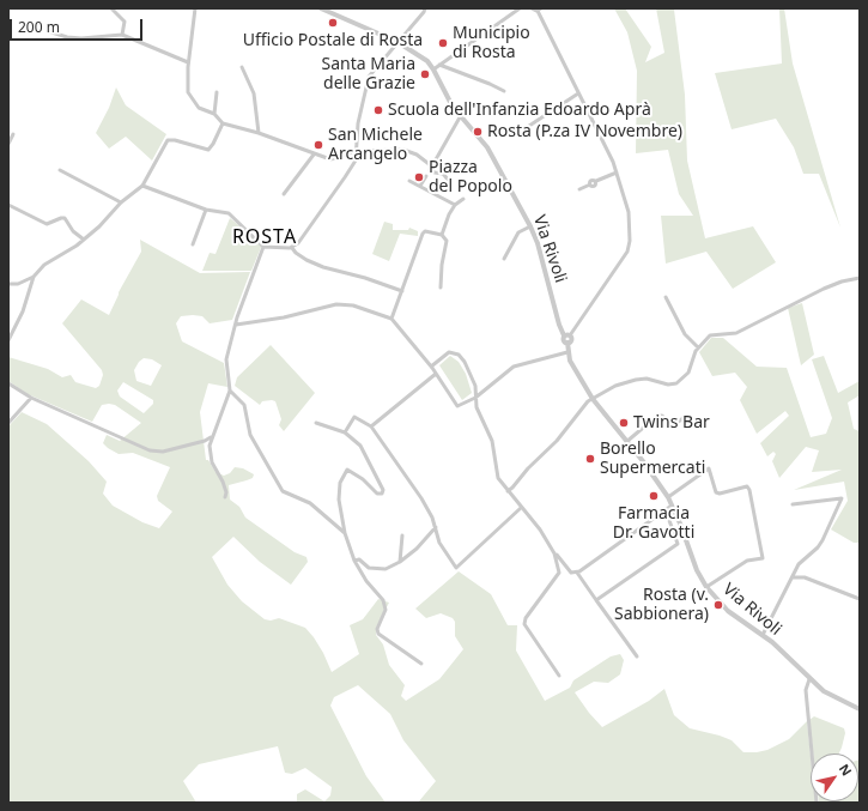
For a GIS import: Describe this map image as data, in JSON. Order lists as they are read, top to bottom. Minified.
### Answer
{"streets":{"street":["Via Rivoli"]},"districts":["ROSTA"],"places":["Ufficio Postale di Rosta","Municipio di Rosta","Santa Maria delle Grazie","Scuola dell'Infanzia Edoardo Aprà","Rosta (P.za IV Novembre)","San Michele Arcangelo","Piazza del Popolo","Twins Bar","Borello Supermercati","Farmacia Dr. Gavotti","Rosta (v. Sabbionera)"],"scale_bar":"200 m","north":"top right"}
